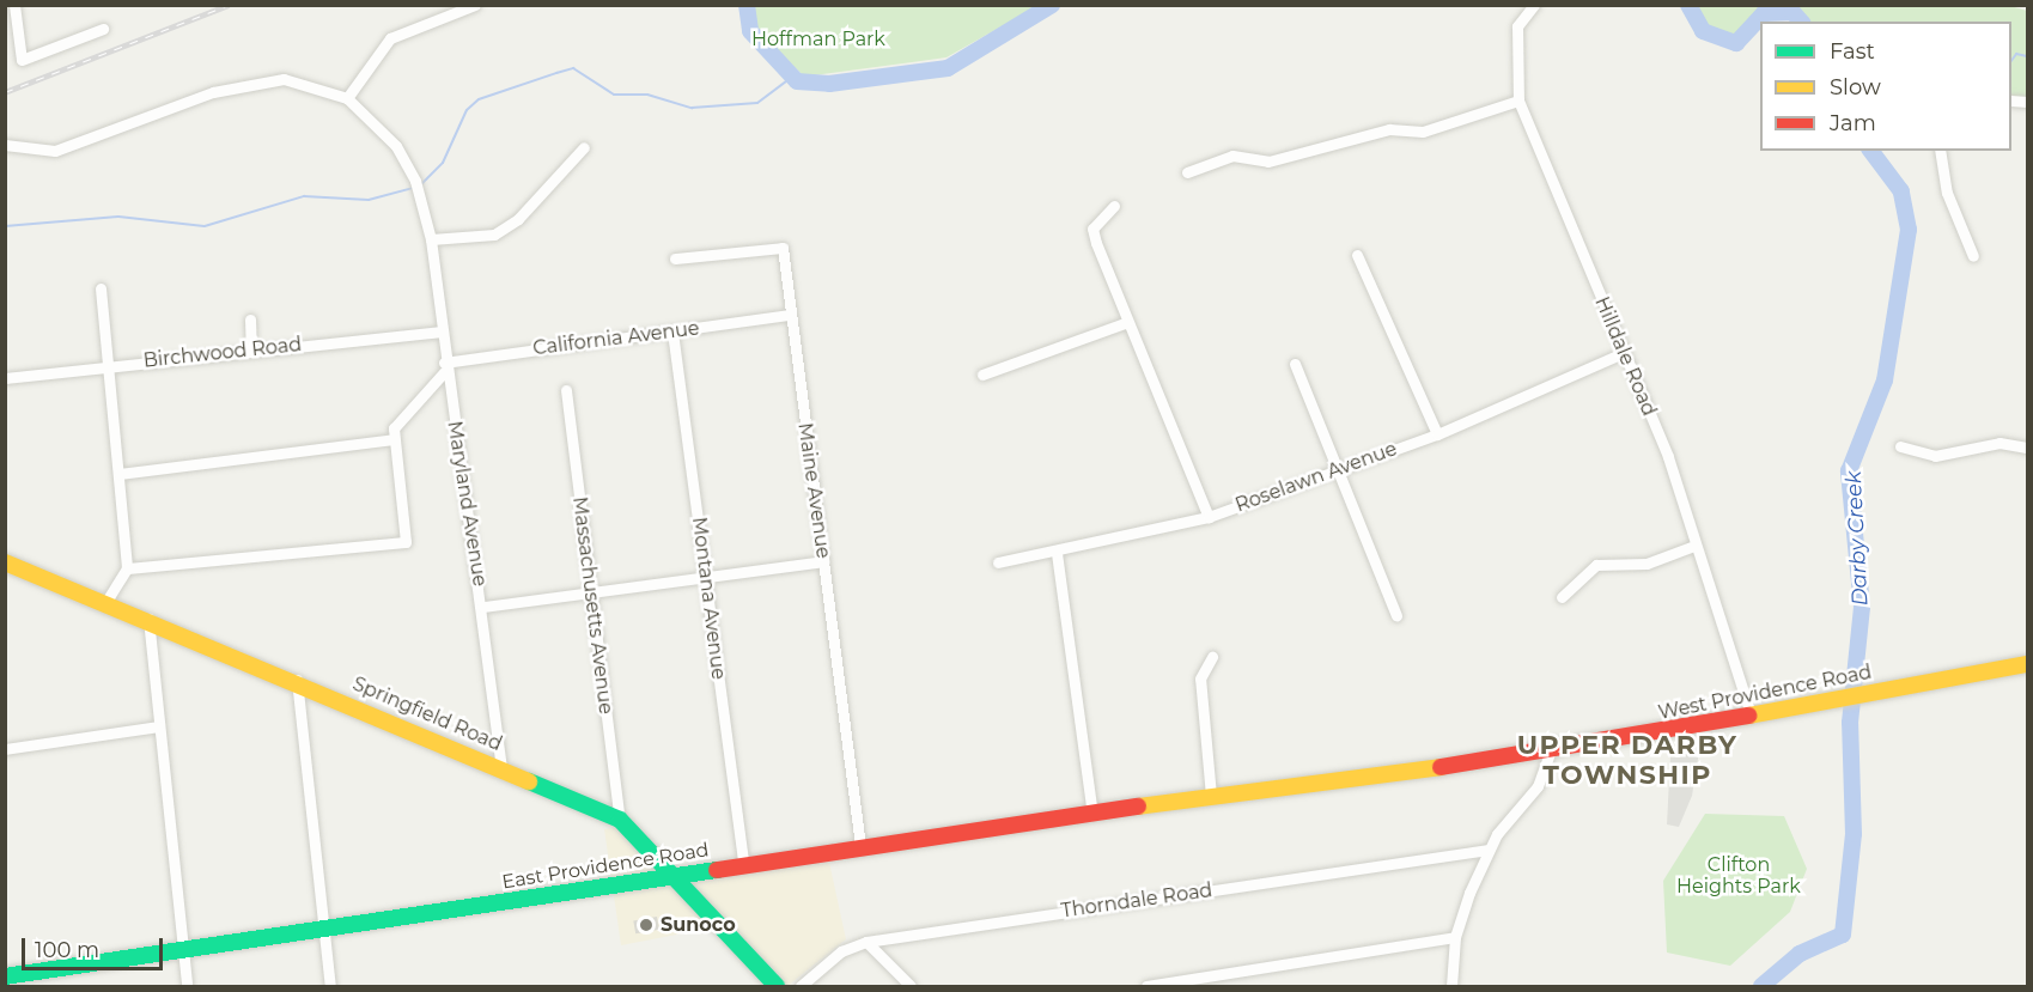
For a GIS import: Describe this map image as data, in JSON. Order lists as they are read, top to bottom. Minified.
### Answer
{"streets":{"street":["California Avenue","Birchwood Road","Hilldale Road","Roselawn Avenue","Maine Avenue","Maryland Avenue","Montana Avenue","Massachusetts Avenue","West Providence Road","Springfield Road","East Providence Road","Thorndale Road"]},"crossings":[["California Avenue","Maine Avenue"],["California Avenue","Maryland Avenue"],["California Avenue","Montana Avenue"],["Birchwood Road","Maryland Avenue"],["Hilldale Road","Roselawn Avenue"],["Hilldale Road","West Providence Road"],["Maine Avenue","East Providence Road"],["Maryland Avenue","Springfield Road"],["Montana Avenue","East Providence Road"],["Massachusetts Avenue","Springfield Road"],["West Providence Road","East Providence Road"],["Springfield Road","East Providence Road"]],"districts":["UPPER DARBY TOWNSHIP"],"water":["Darby Creek"],"parks":["Hoffman Park","Clifton Heights Park"],"places":["Sunoco"],"legend":["Fast","Slow","Jam"],"scale_bar":"100 m"}
